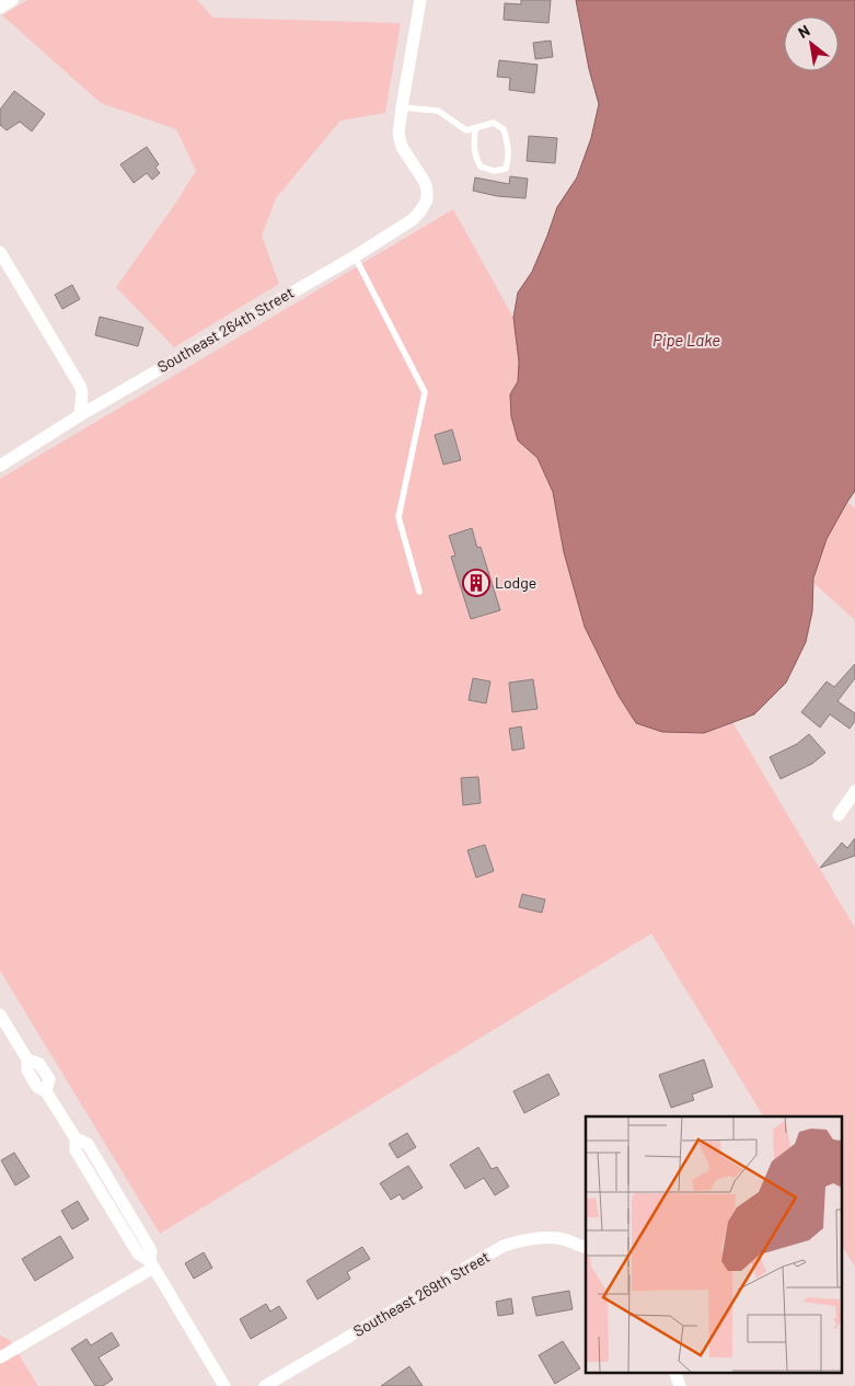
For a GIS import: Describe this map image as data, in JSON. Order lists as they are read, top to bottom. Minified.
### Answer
{"streets":{"street":["Southeast 264th Street","Southeast 269th Street"]},"water":["Pipe Lake"],"places":{"building":["Lodge"]},"north":"top left"}
